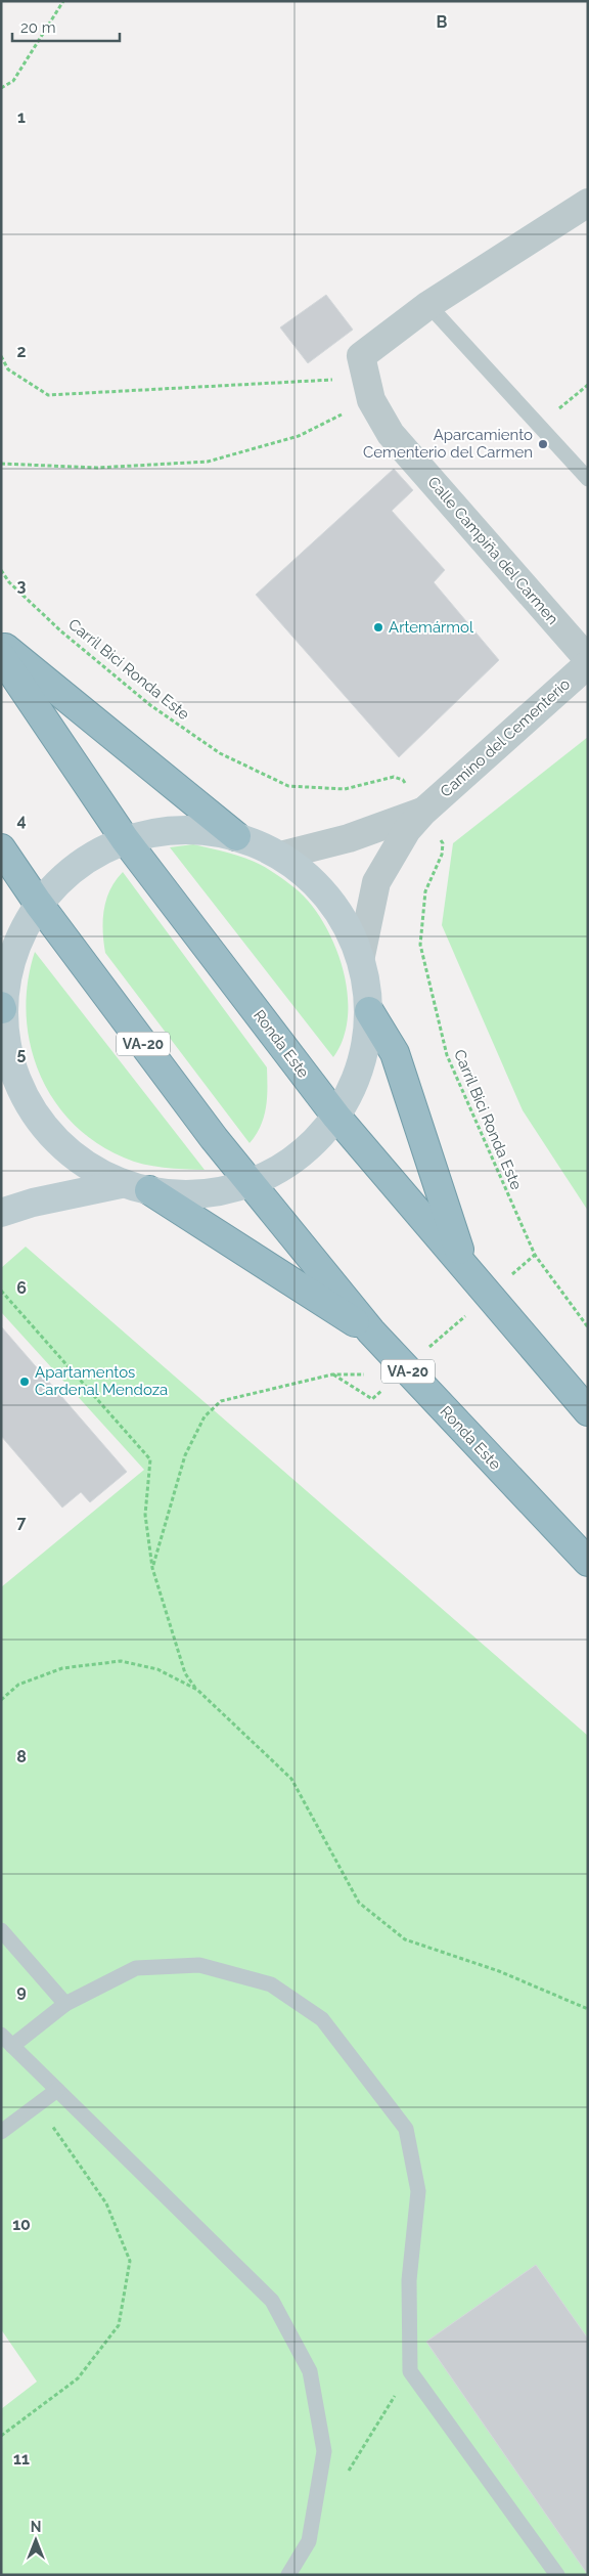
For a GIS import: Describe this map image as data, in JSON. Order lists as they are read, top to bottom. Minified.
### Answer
{"streets":{"highway":["VA-20","Ronda Este"],"street":["Calle Campiña del Carmen","Camino del Cementerio"],"path":["Carril Bici Ronda Este"]},"places":["Aparcamiento Cementerio del Carmen","Artemármol","Apartamentos Cardenal Mendoza"],"scale_bar":"20 m","north":"top","grid":{"columns":["B"],"rows":["1","2","3","4","5","6","7","8","9","10","11"]}}
